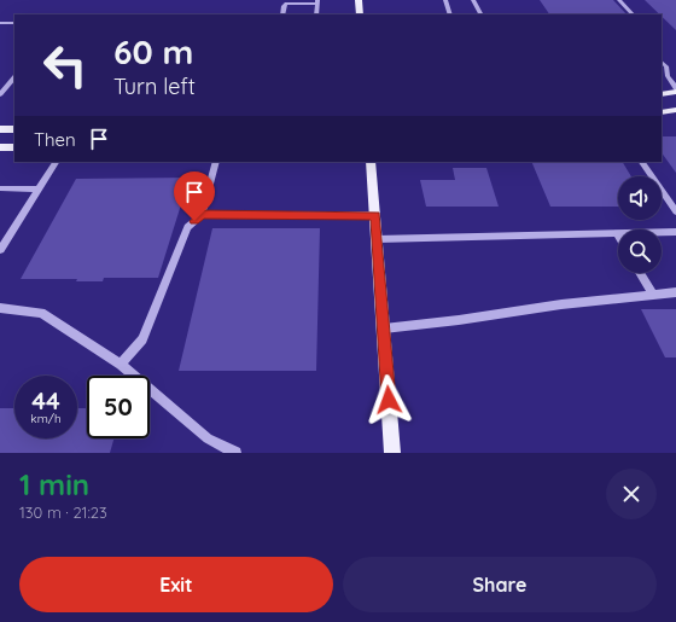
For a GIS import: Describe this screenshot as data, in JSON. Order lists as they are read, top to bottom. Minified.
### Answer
{"page":{"turn":["60 m","Turn left"],"then":"Then","speed":"44 km/h","limit":"50","heading":["1 min","130 m · 21:23"],"buttons":["Exit","Share"]}}
